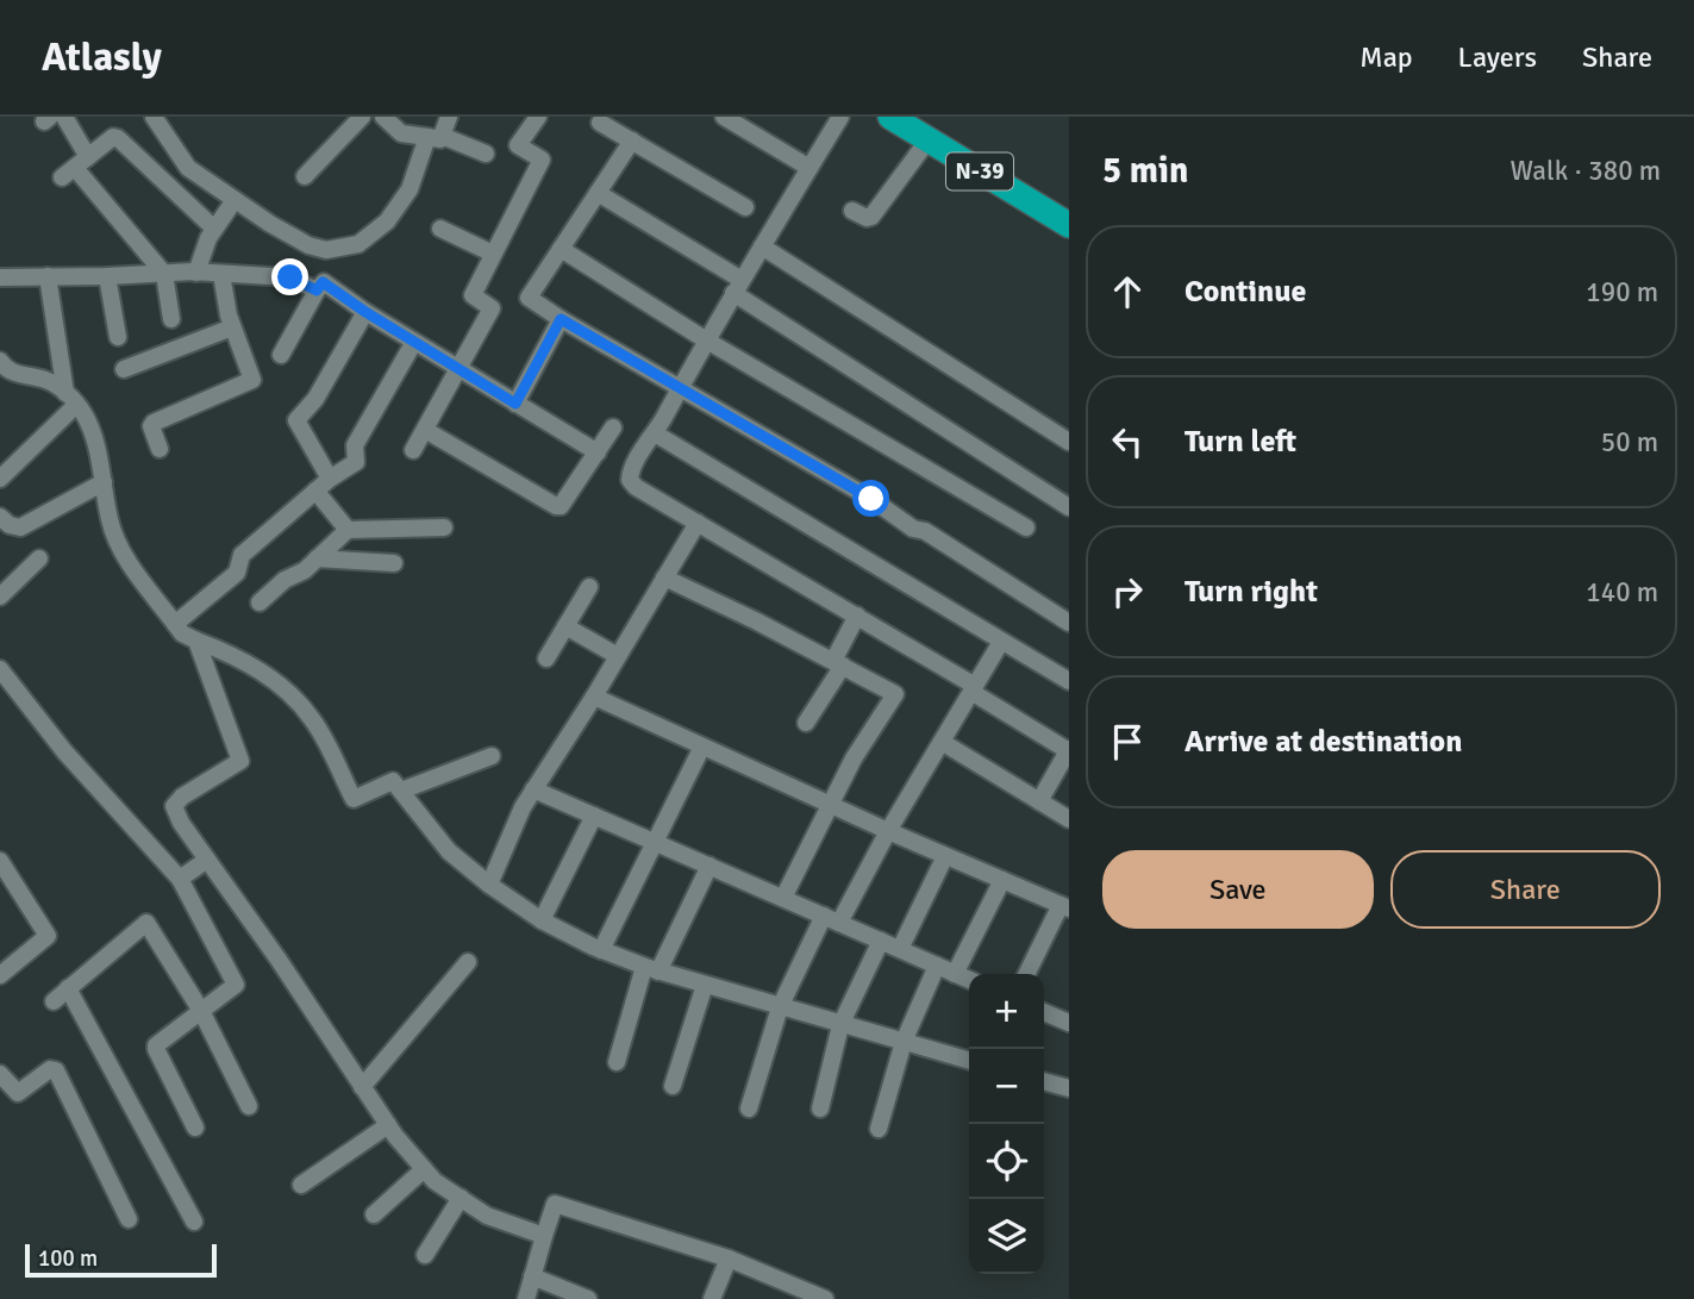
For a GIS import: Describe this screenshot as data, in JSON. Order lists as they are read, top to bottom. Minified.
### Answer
{"streets":{"highway":["N-39"]},"scale_bar":"100 m","page":{"header":"Atlasly","nav":["Map","Layers","Share"],"heading":["5 min","Walk · 380 m"],"list":[["Continue","190 m"],["Turn left","50 m"],["Turn right","140 m"],"Arrive at destination"],"buttons":["Save","Share"],"map_buttons":["+","−"],"scale":"100 m"}}
